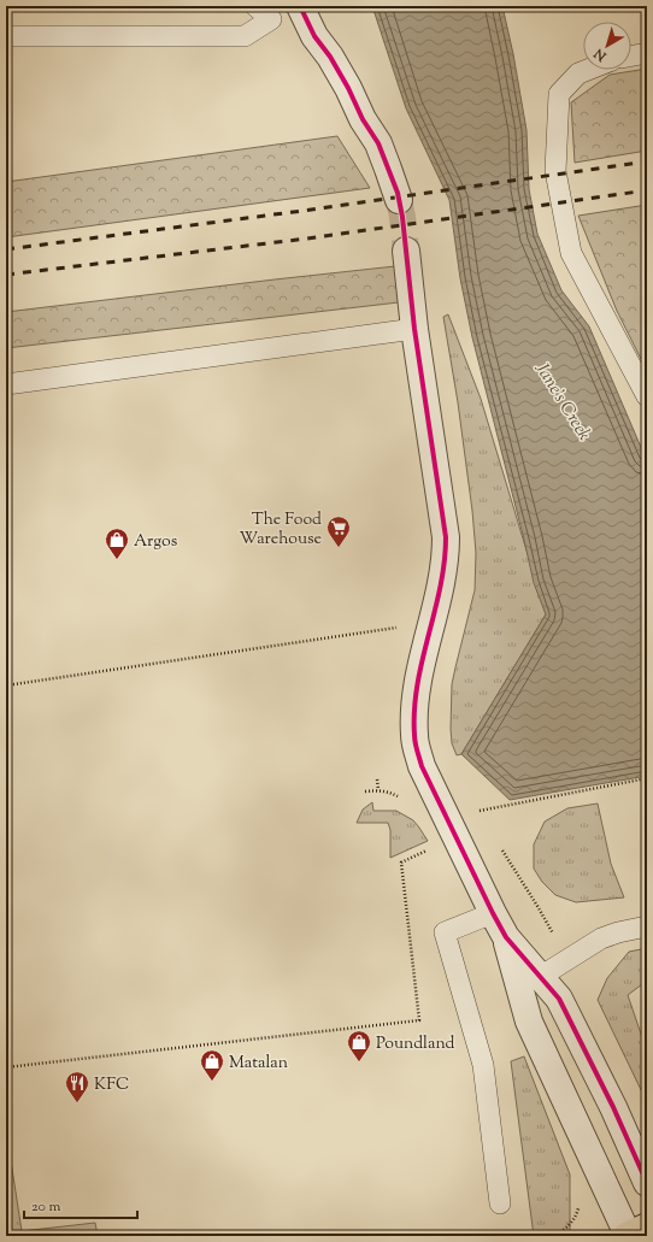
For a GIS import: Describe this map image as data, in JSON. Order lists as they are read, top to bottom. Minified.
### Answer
{"water":["Jane's Creek"],"places":{"supermarket":["The Food Warehouse"],"shop":["Argos","Poundland","Matalan"],"restaurant":["KFC"]},"scale_bar":"20 m","north":"bottom left"}
